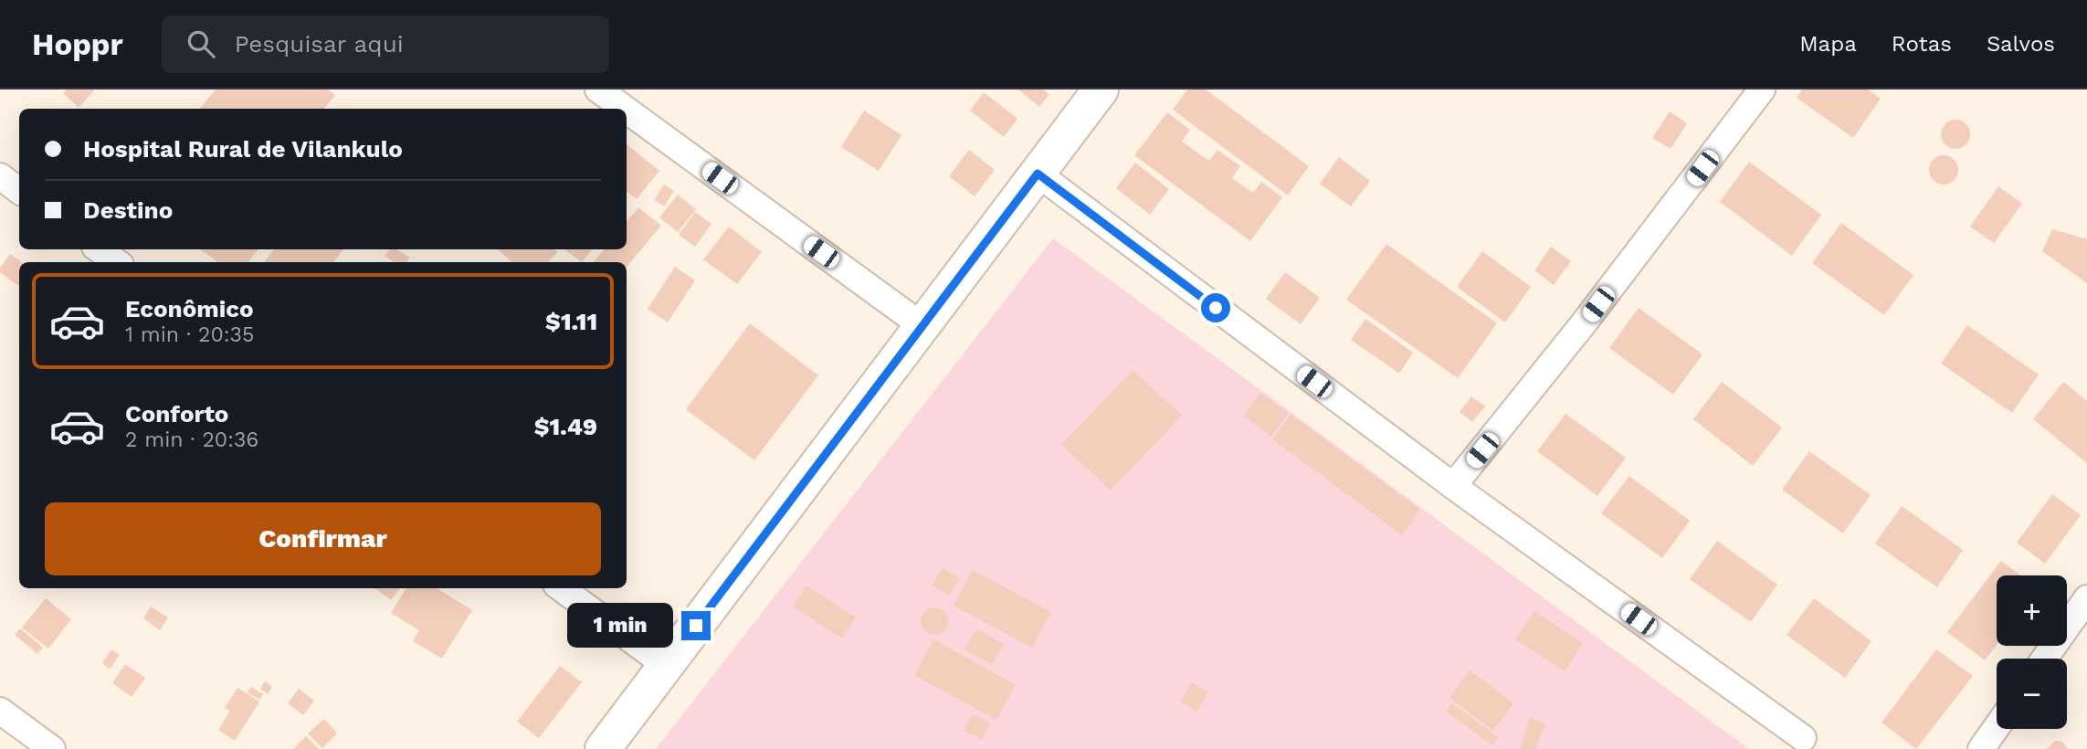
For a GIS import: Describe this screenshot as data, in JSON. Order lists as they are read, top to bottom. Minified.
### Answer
{"page":{"header":"Hoppr","search":"Pesquisar aqui","nav":["Mapa","Rotas","Salvos"],"banner":["Hospital Rural de Vilankulo","Destino"],"list":[{"name":"Econômico","note":"1 min · 20:35","value":"$1.11"},{"name":"Conforto","note":"2 min · 20:36","value":"$1.49"}],"buttons":"Confirmar","map_buttons":["+","−"],"bubble":"1 min"}}
